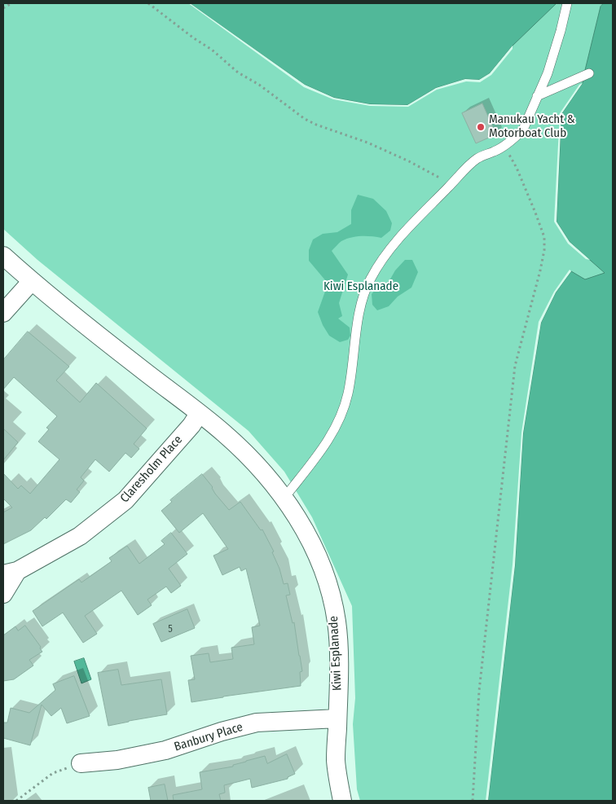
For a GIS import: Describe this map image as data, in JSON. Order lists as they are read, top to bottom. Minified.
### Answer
{"streets":{"street":["Claresholm Place","Kiwi Esplanade","Banbury Place"]},"crossings":[["Claresholm Place","Kiwi Esplanade"],["Kiwi Esplanade","Banbury Place"]],"parks":["Kiwi Esplanade"],"places":["Manukau Yacht & Motorboat Club"],"house_numbers":["5"]}
